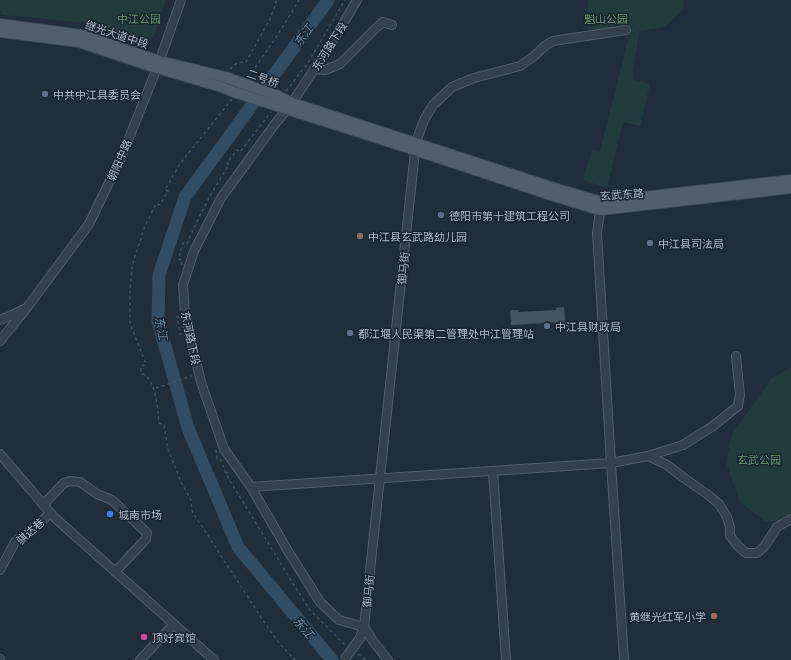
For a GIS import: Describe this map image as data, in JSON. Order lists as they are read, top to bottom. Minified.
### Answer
{"streets":{"main road":["继光大道中段","二号桥","玄武东路"],"street":["东河路下段","朝阳中路","御马街","骐达巷"]},"crossings":[["继光大道中段","二号桥"],["继光大道中段","朝阳中路"],["东河路下段","二号桥"],["东河路下段","御马街"],["二号桥","玄武东路"],["二号桥","御马街"],["玄武东路","御马街"]],"water":["东江"],"parks":["中江公园","魁山公园","玄武公园"],"places":["中共中江县委员会","德阳市第十建筑工程公司","中江县玄武路幼儿园","中江县司法局","中江县财政局","都江堰人民渠第二管理处中江管理站","城南市场","黄继光红军小学","顶好宾馆"]}
